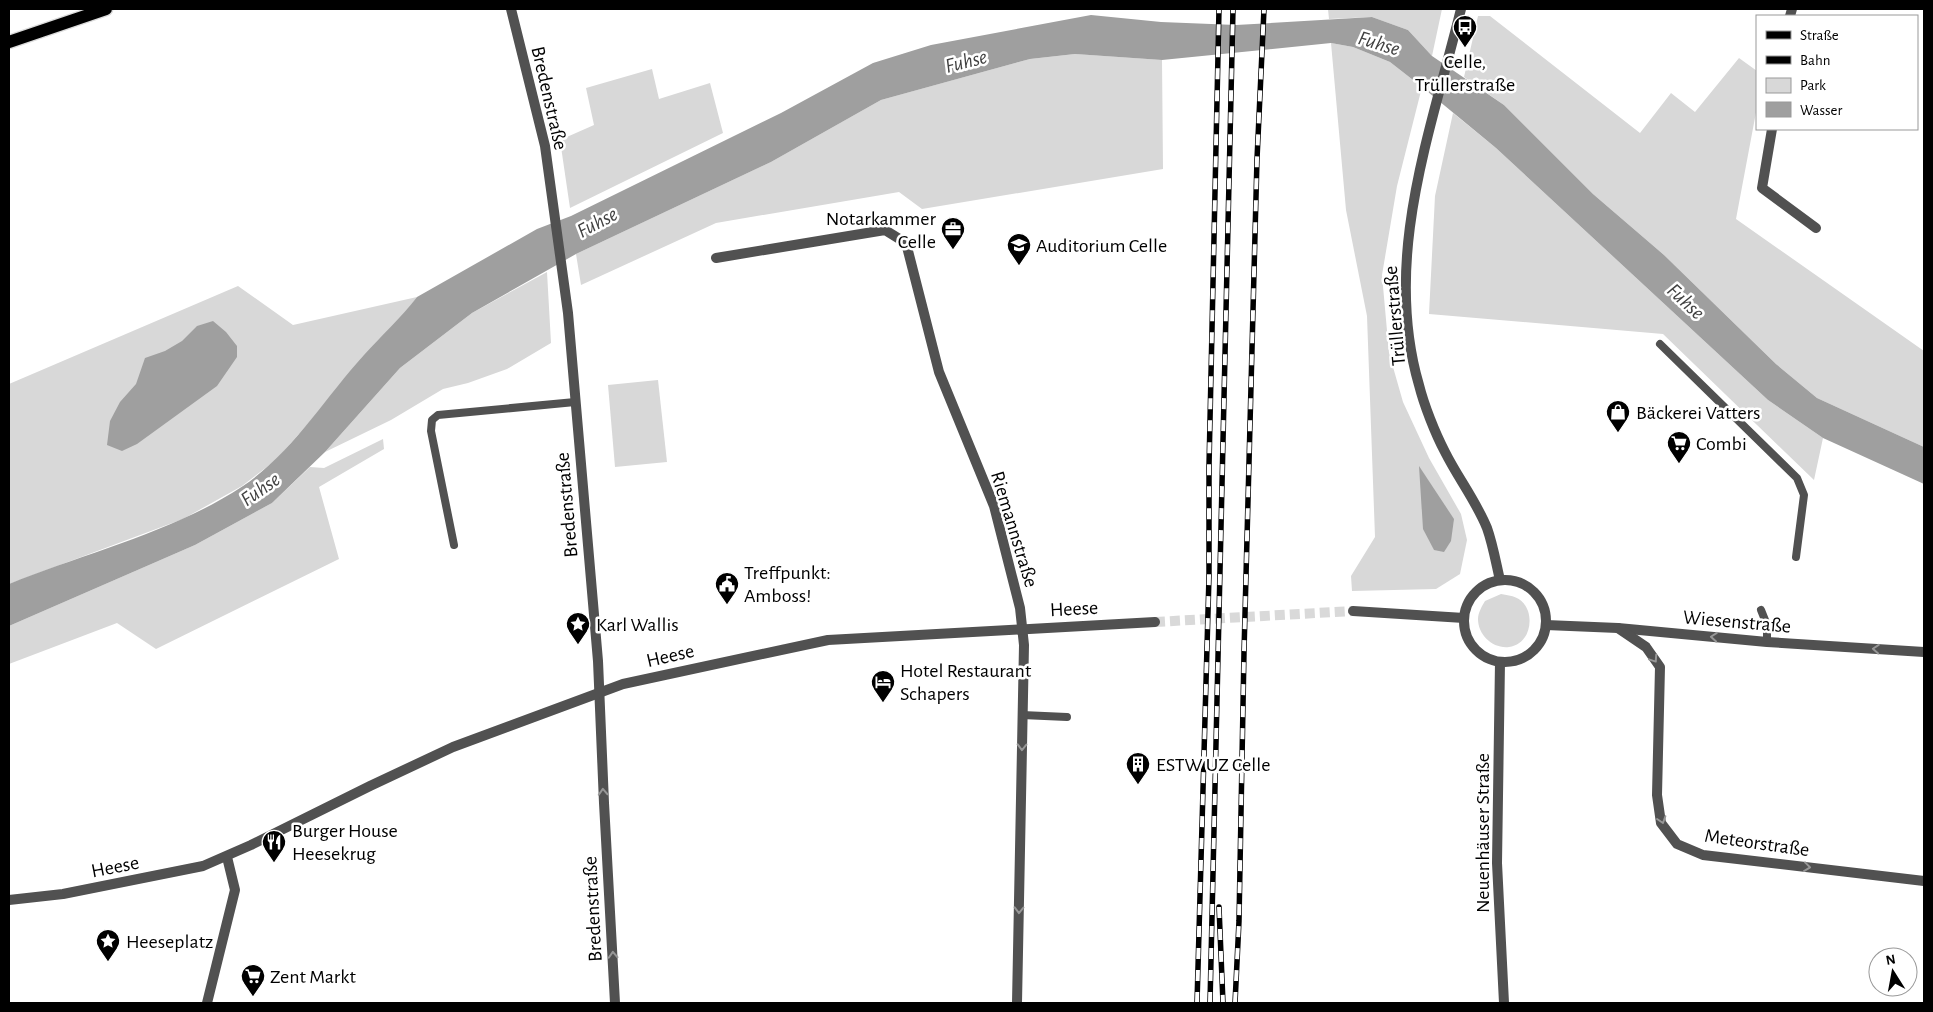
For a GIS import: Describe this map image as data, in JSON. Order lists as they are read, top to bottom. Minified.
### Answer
{"streets":{"street":["Bredenstraße","Trüllerstraße","Riemannstraße","Heese","Wiesenstraße","Neuenhäuser Straße","Meteorstraße"]},"crossings":[["Bredenstraße","Heese"],["Trüllerstraße","Wiesenstraße"],["Trüllerstraße","Neuenhäuser Straße"],["Riemannstraße","Heese"],["Wiesenstraße","Neuenhäuser Straße"],["Wiesenstraße","Meteorstraße"]],"one_way":["Wiesenstraße","Meteorstraße"],"water":["Fuhse"],"places":{"bus stop":["Celle, Trüllerstraße"],"office":["Notarkammer Celle"],"school or university":["Auditorium Celle"],"shop":["Bäckerei Vatters"],"supermarket":["Combi","Zent Markt"],"public building":["Treffpunkt: Amboss!"],"place":["Karl Wallis","Heeseplatz"],"hotel":["Hotel Restaurant Schapers"],"building":["ESTW UZ Celle"],"restaurant":["Burger House Heesekrug"]},"legend":["Straße","Bahn","Park","Wasser"],"north":"top"}
